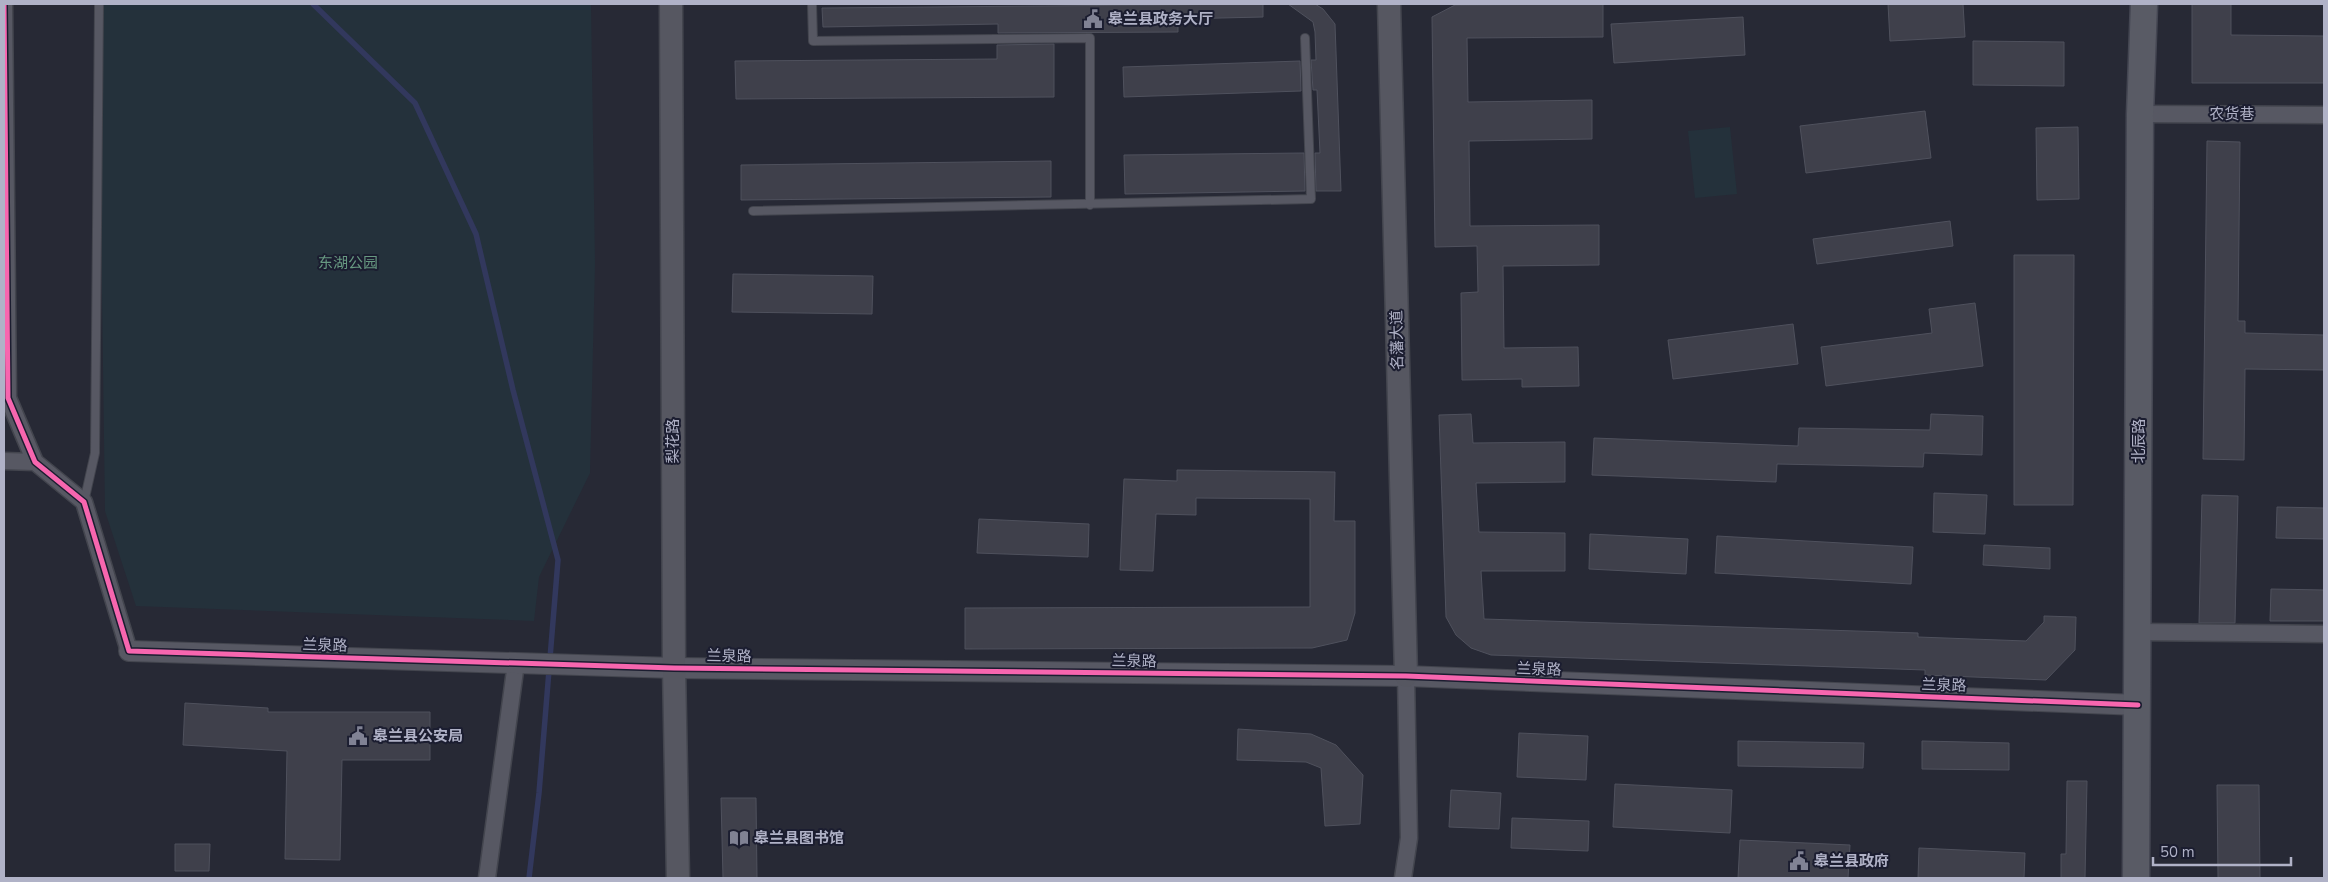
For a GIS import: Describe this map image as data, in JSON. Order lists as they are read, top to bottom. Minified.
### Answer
{"streets":{"main road":["名藩大道","梨花路","北辰路"],"street":["农货巷","兰泉路"]},"crossings":[["农货巷","北辰路"],["名藩大道","兰泉路"],["梨花路","兰泉路"],["北辰路","兰泉路"]],"parks":["东湖公园"],"places":{"public building":["皋兰县政务大厅","皋兰县公安局","皋兰县政府"],"library":["皋兰县图书馆"]},"scale_bar":"50 m"}
